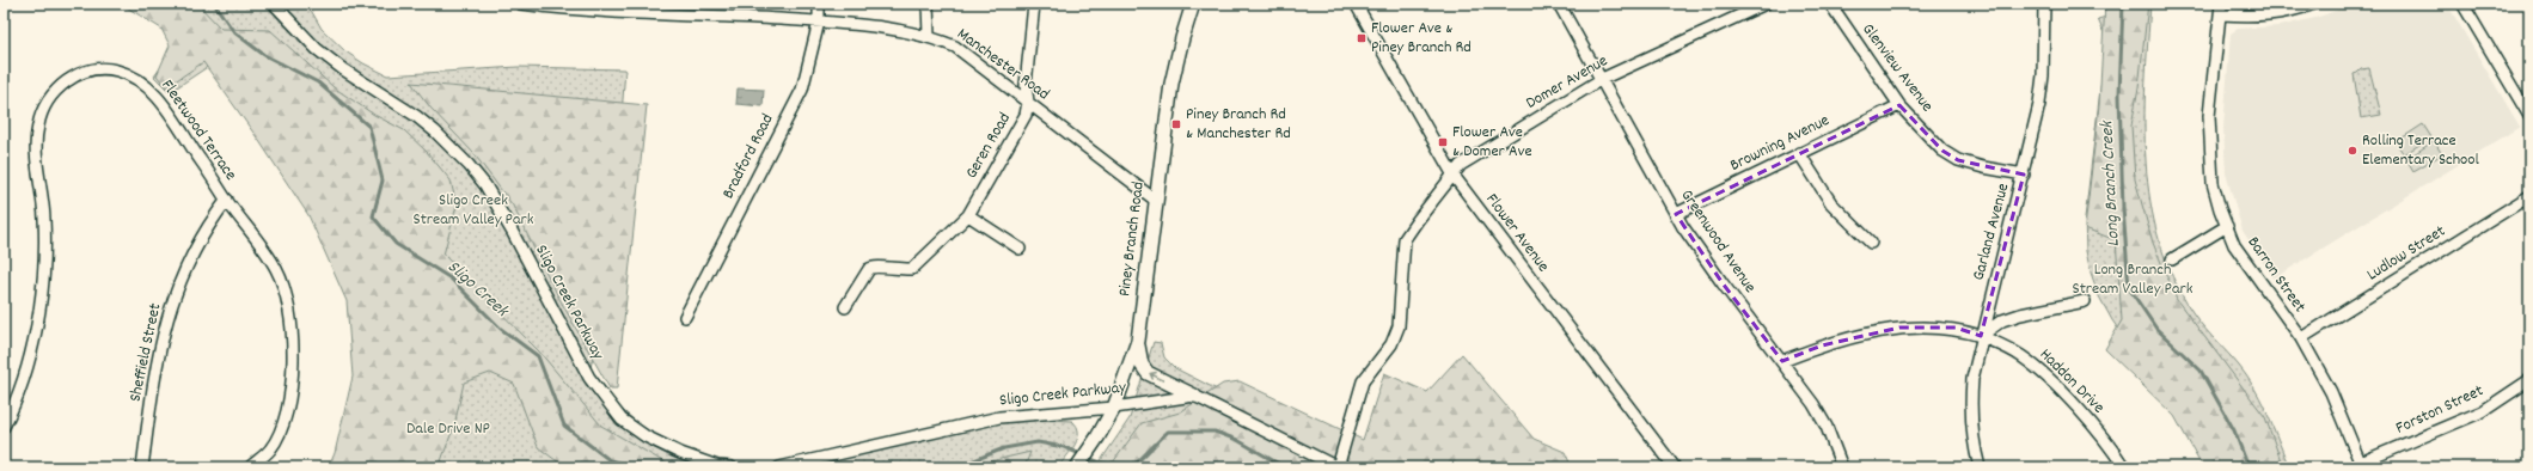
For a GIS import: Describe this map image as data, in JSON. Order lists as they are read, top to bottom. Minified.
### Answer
{"streets":{"main road":["Piney Branch Road"],"street":["Manchester Road","Glenview Avenue","Domer Avenue","Fleetwood Terrace","Browning Avenue","Geren Road","Bradford Road","Garland Avenue","Flower Avenue","Greenwood Avenue","Ludlow Street","Barron Street","Sligo Creek Parkway","Sheffield Street","Haddon Drive","Forston Street"]},"crossings":[["Manchester Road","Geren Road"],["Manchester Road","Bradford Road"],["Manchester Road","Piney Branch Road"],["Glenview Avenue","Browning Avenue"],["Glenview Avenue","Garland Avenue"],["Domer Avenue","Flower Avenue"],["Domer Avenue","Greenwood Avenue"],["Fleetwood Terrace","Sheffield Street"],["Browning Avenue","Greenwood Avenue"],["Garland Avenue","Haddon Drive"],["Piney Branch Road","Sligo Creek Parkway"],["Greenwood Avenue","Haddon Drive"],["Ludlow Street","Barron Street"],["Barron Street","Forston Street"]],"water":["Long Branch Creek","Sligo Creek"],"parks":["Sligo Creek Stream Valley Park","Long Branch Stream Valley Park","Dale Drive NP"],"places":{"transit":["Flower Ave & Piney Branch Rd","Piney Branch Rd & Manchester Rd","Flower Ave & Domer Ave"],"other":["Rolling Terrace Elementary School"]}}
